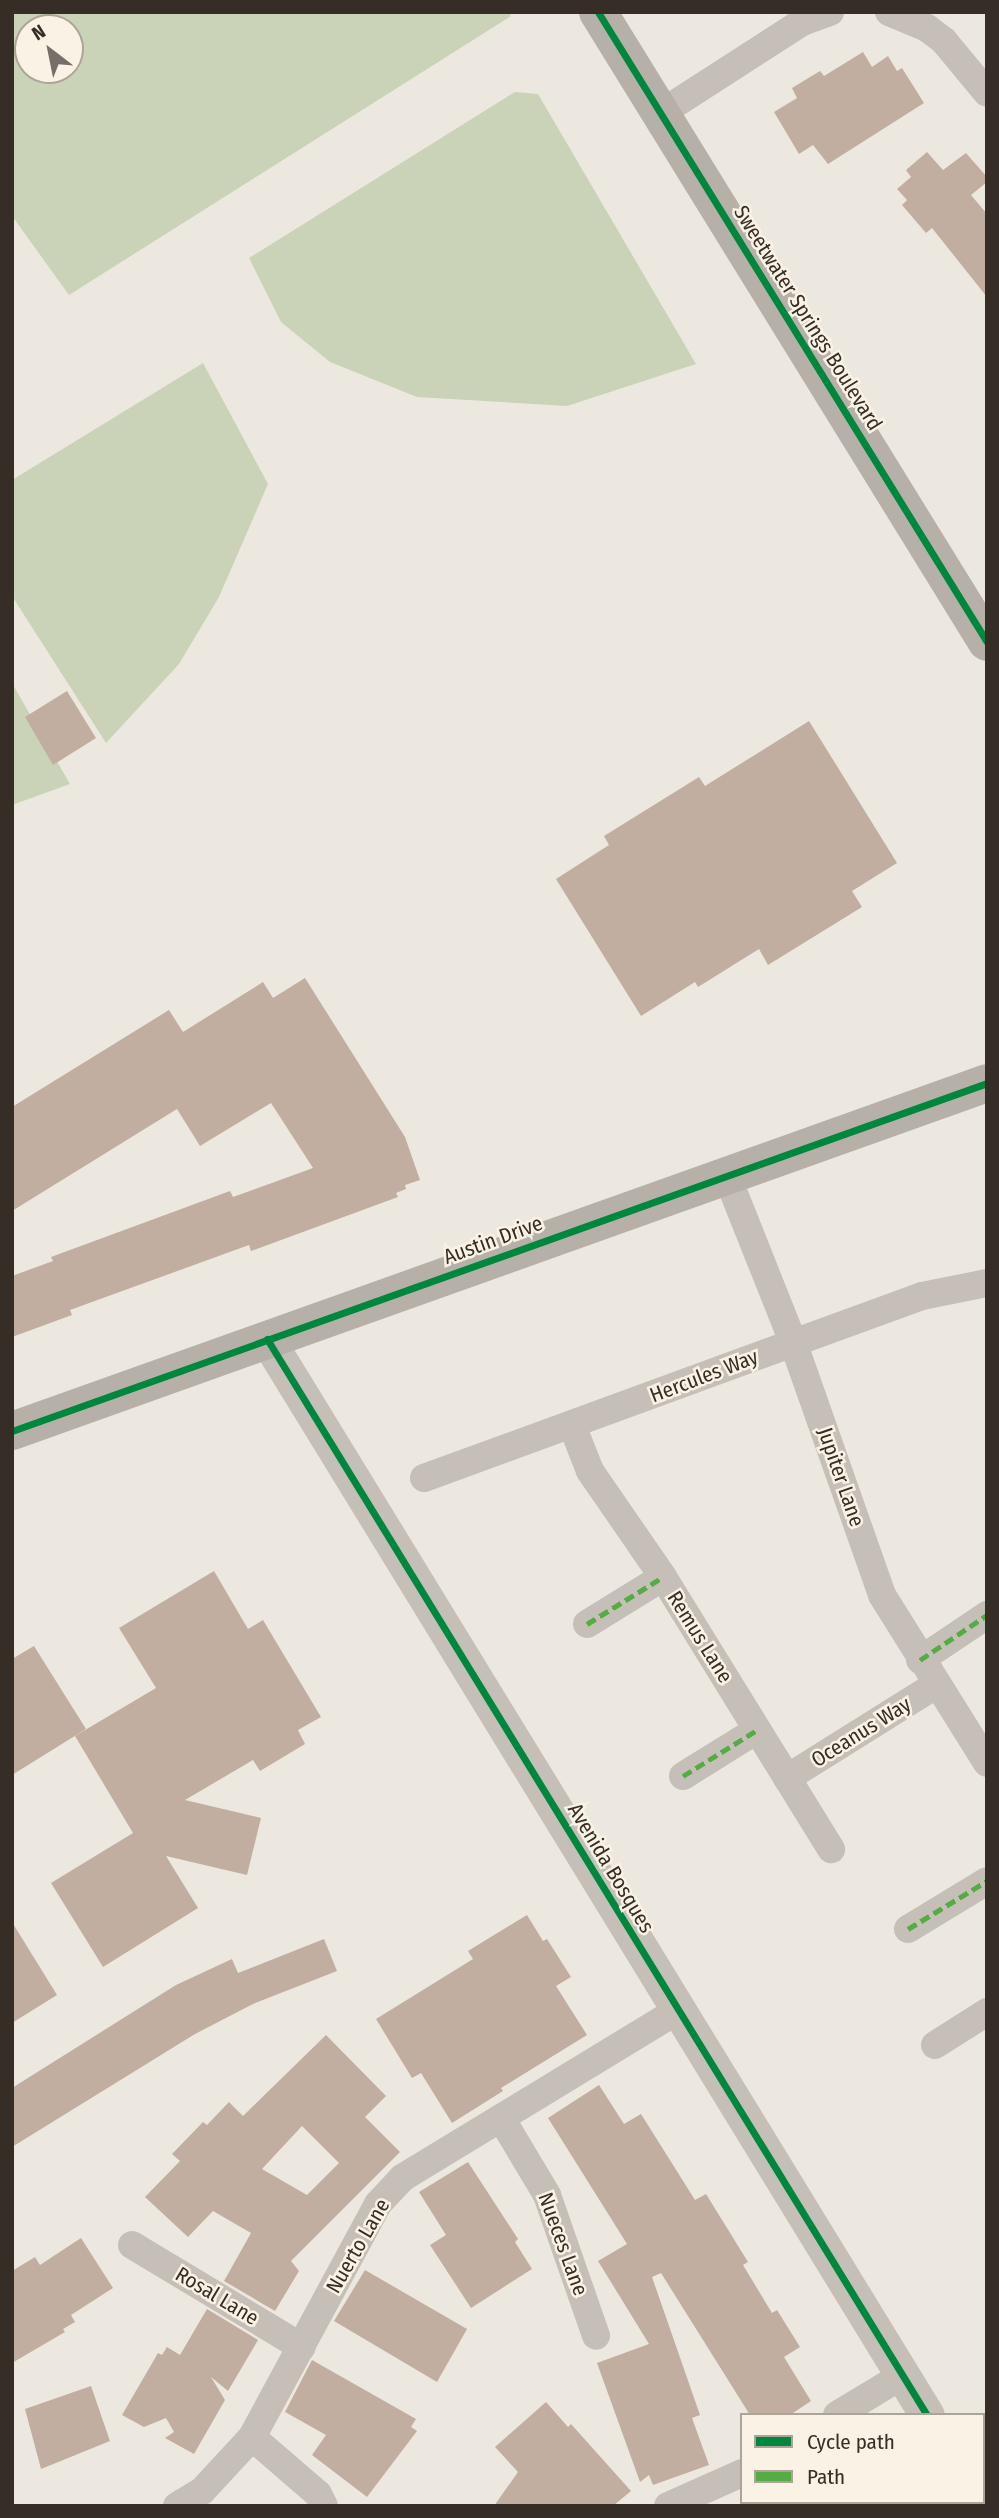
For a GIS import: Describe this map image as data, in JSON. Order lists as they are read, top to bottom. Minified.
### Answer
{"streets":{"main road":["Sweetwater Springs Boulevard","Austin Drive"],"street":["Hercules Way","Jupiter Lane","Remus Lane","Oceanus Way","Avenida Bosques","Nueces Lane","Nuerto Lane","Rosal Lane"]},"crossings":[["Austin Drive","Jupiter Lane"],["Austin Drive","Avenida Bosques"],["Hercules Way","Jupiter Lane"],["Hercules Way","Remus Lane"],["Jupiter Lane","Oceanus Way"],["Remus Lane","Oceanus Way"],["Avenida Bosques","Nuerto Lane"],["Nueces Lane","Nuerto Lane"],["Nuerto Lane","Rosal Lane"]],"legend":["Cycle path","Path"],"north":"top left"}
